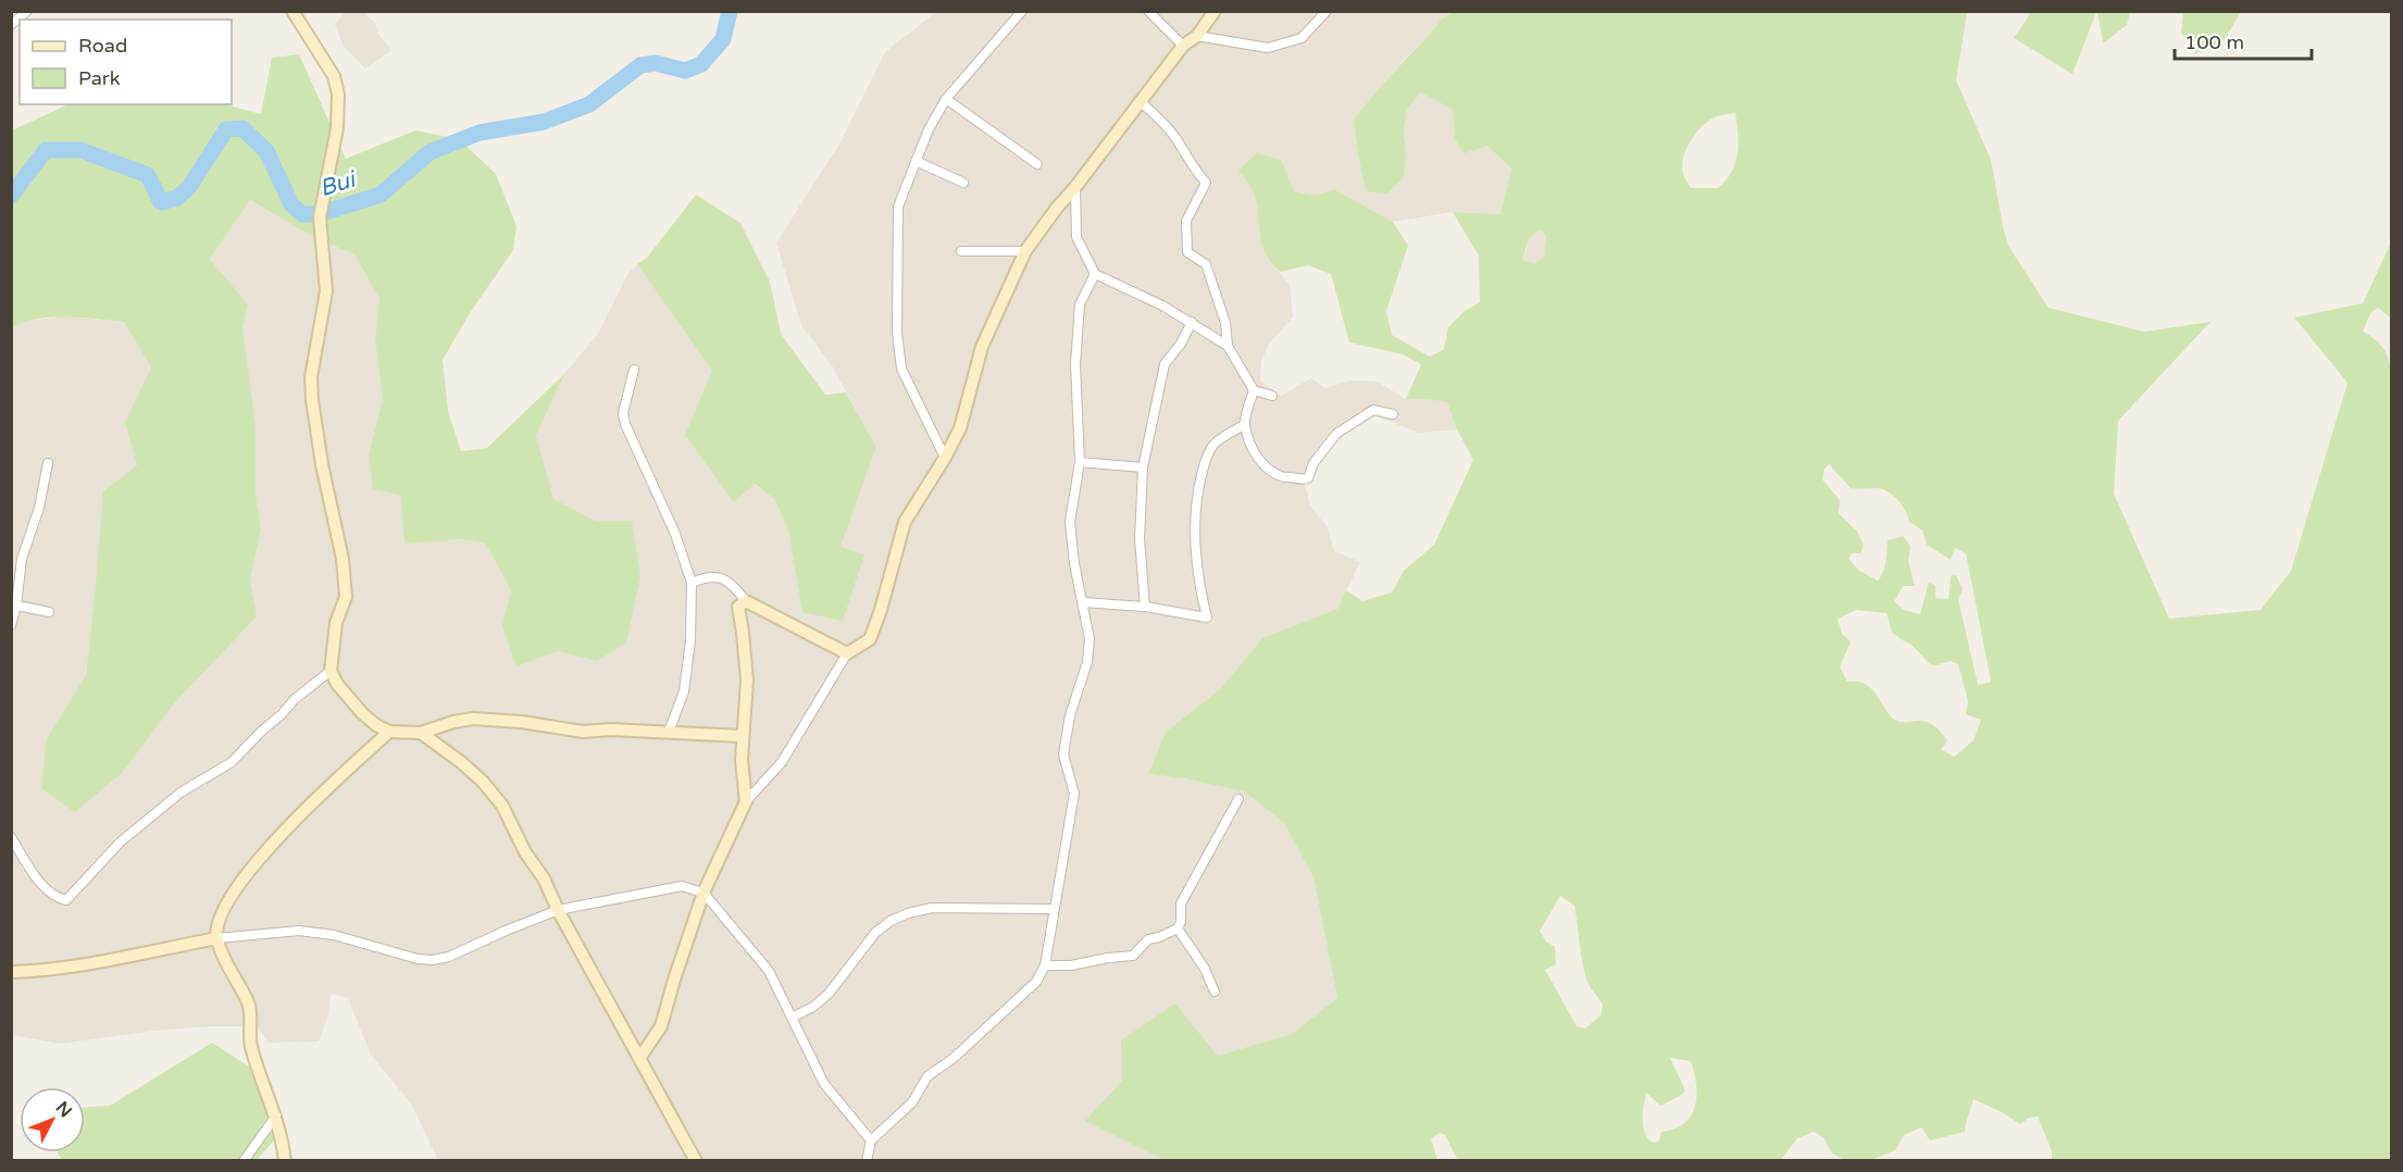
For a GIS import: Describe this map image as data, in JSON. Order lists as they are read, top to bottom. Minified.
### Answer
{"water":["Bui"],"legend":["Road","Park"],"scale_bar":"100 m","north":"top right"}
